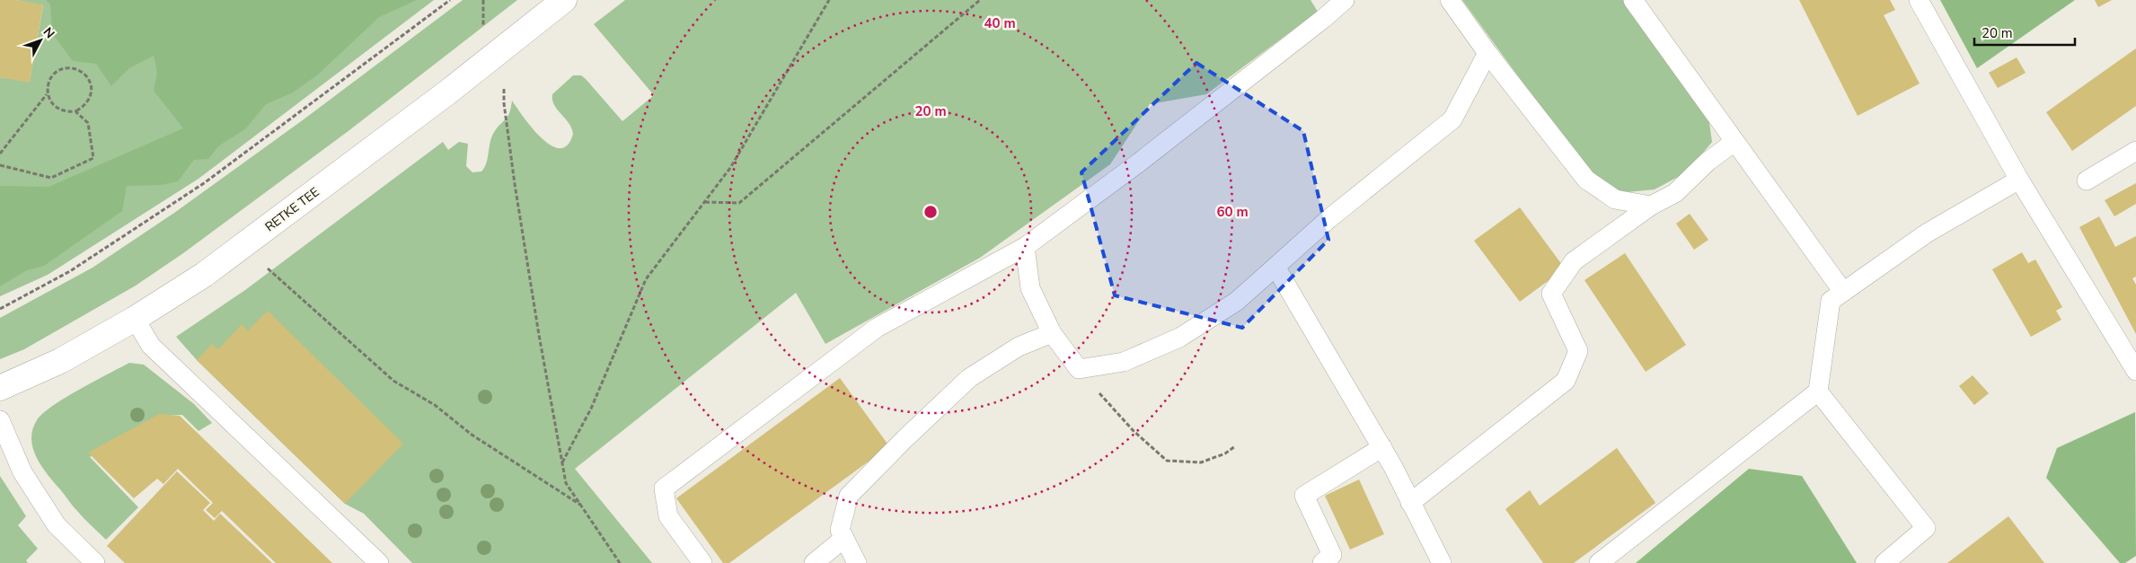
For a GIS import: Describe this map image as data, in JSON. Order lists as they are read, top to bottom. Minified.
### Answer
{"streets":{"street":["RETKE TEE"]},"scale_bar":"20 m","north":"top right","rings":["40 m","20 m","60 m"]}
